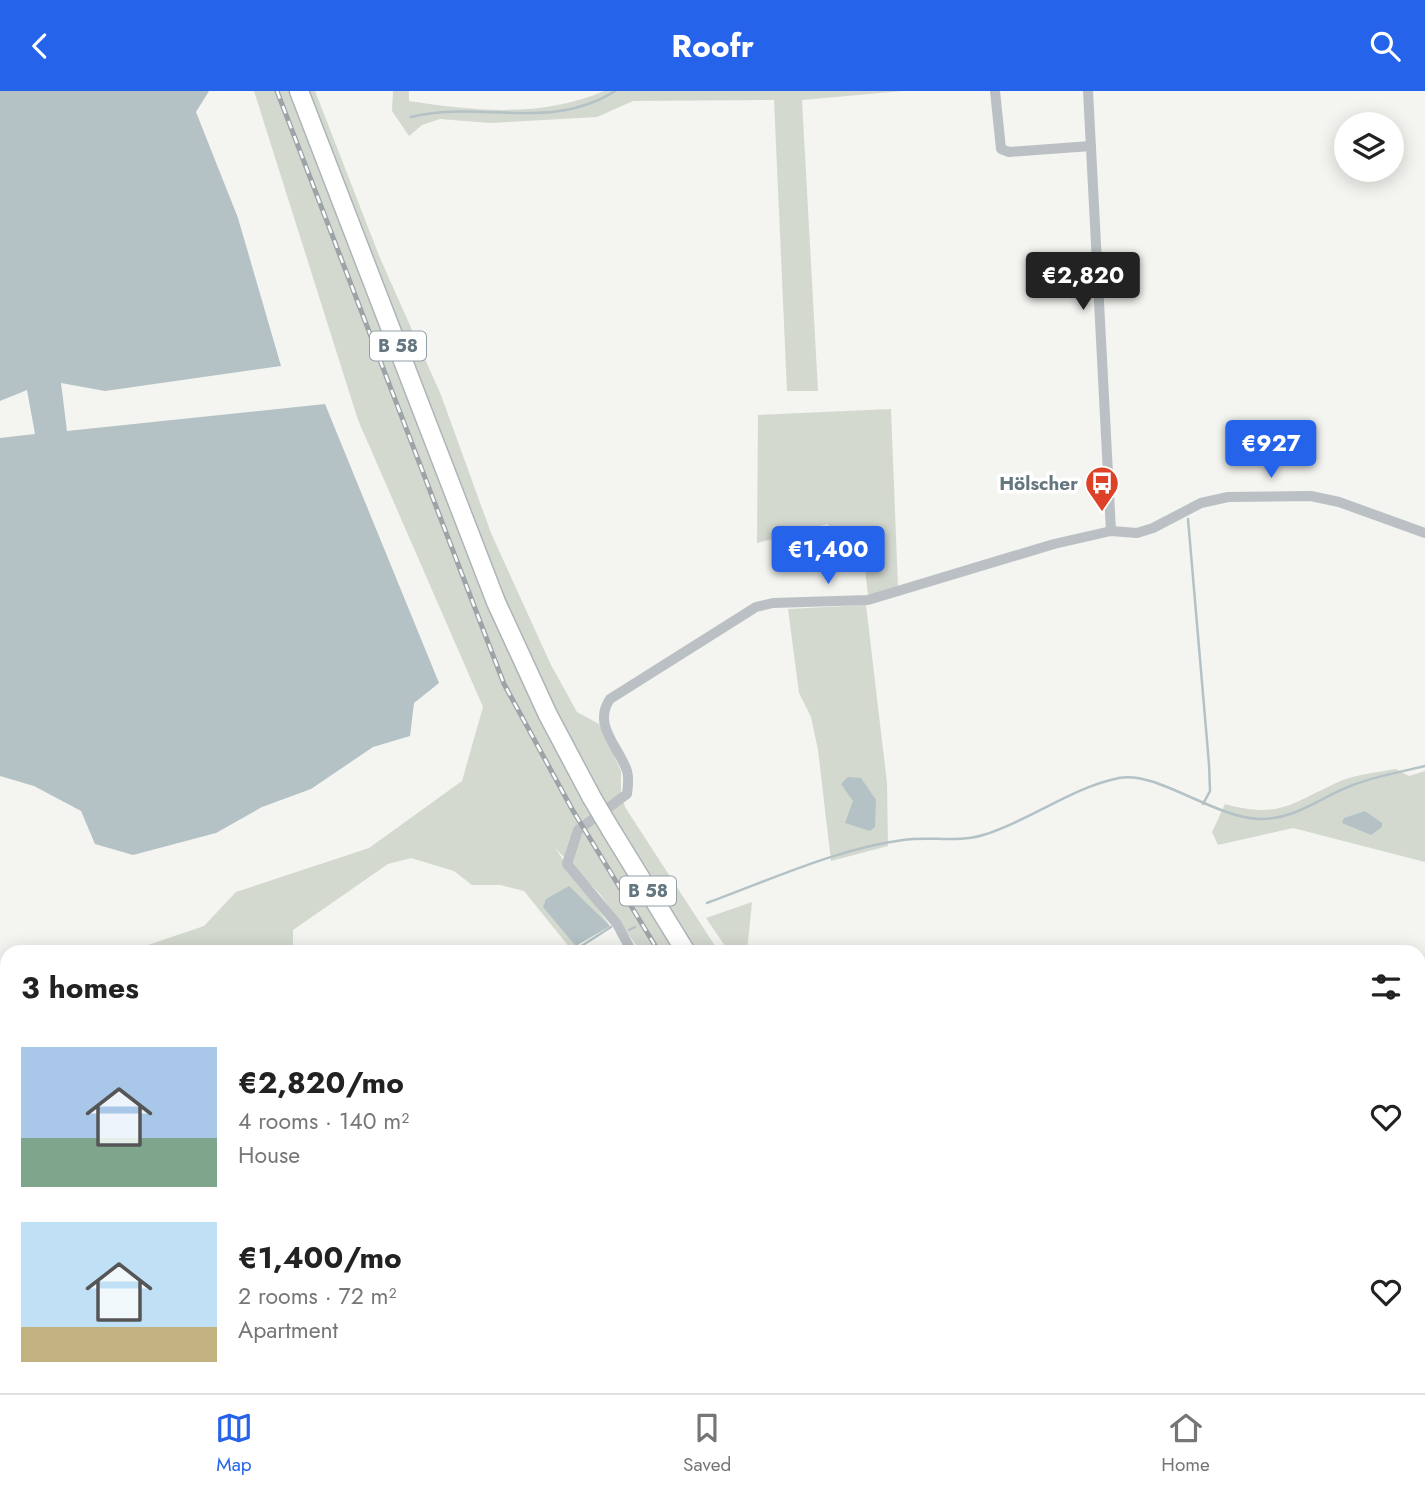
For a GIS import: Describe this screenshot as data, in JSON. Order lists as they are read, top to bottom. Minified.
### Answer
{"streets":{"main road":["B 58"]},"places":{"bus stop":["Hölscher"]},"page":{"header":"Roofr","price":["€2,820","€927","€1,400"],"heading":"3 homes","list":[{"name":"€2,820/mo","note":"4 rooms · 140 m² · House"},{"name":"€1,400/mo","note":"2 rooms · 72 m² · Apartment"}],"tabs":["Map","Saved","Home"]}}
